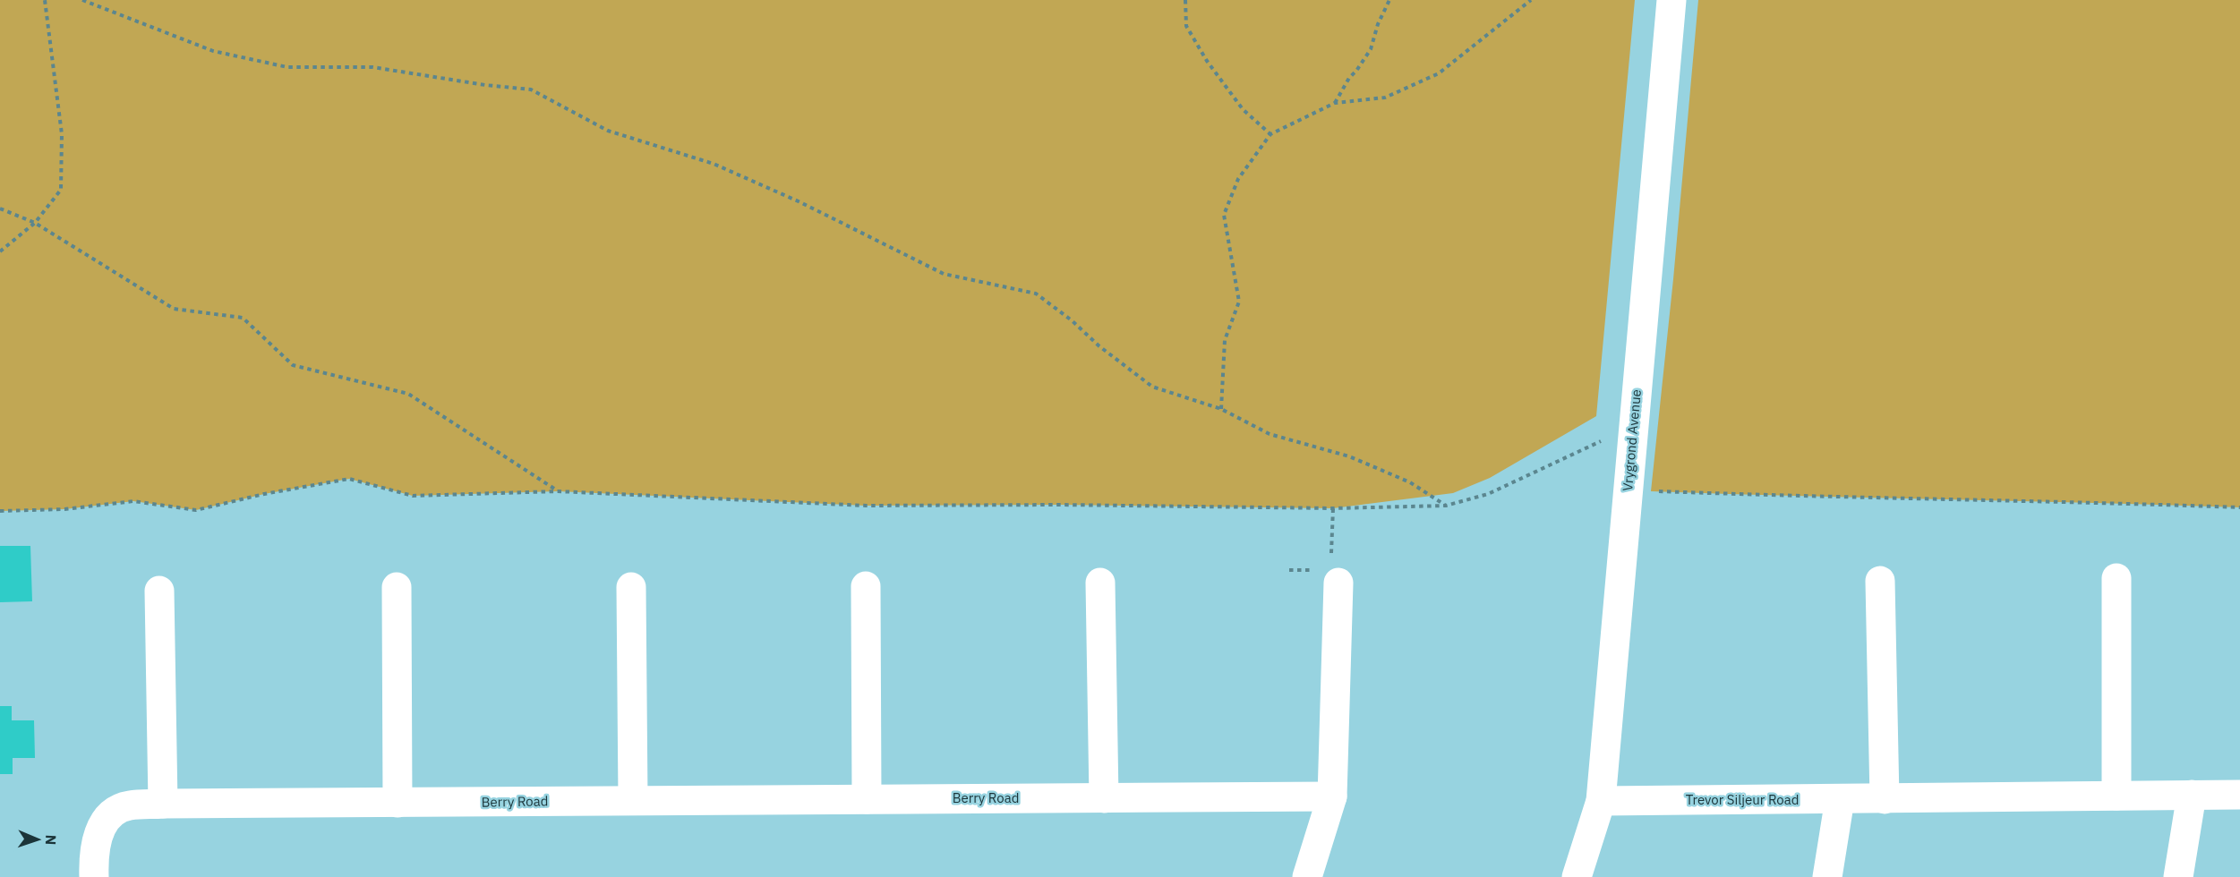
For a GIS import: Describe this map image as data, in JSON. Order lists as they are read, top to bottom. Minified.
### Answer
{"streets":{"street":["Vrygrond Avenue","Berry Road","Trevor Siljeur Road"]},"crossings":[["Vrygrond Avenue","Trevor Siljeur Road"]],"north":"right"}
